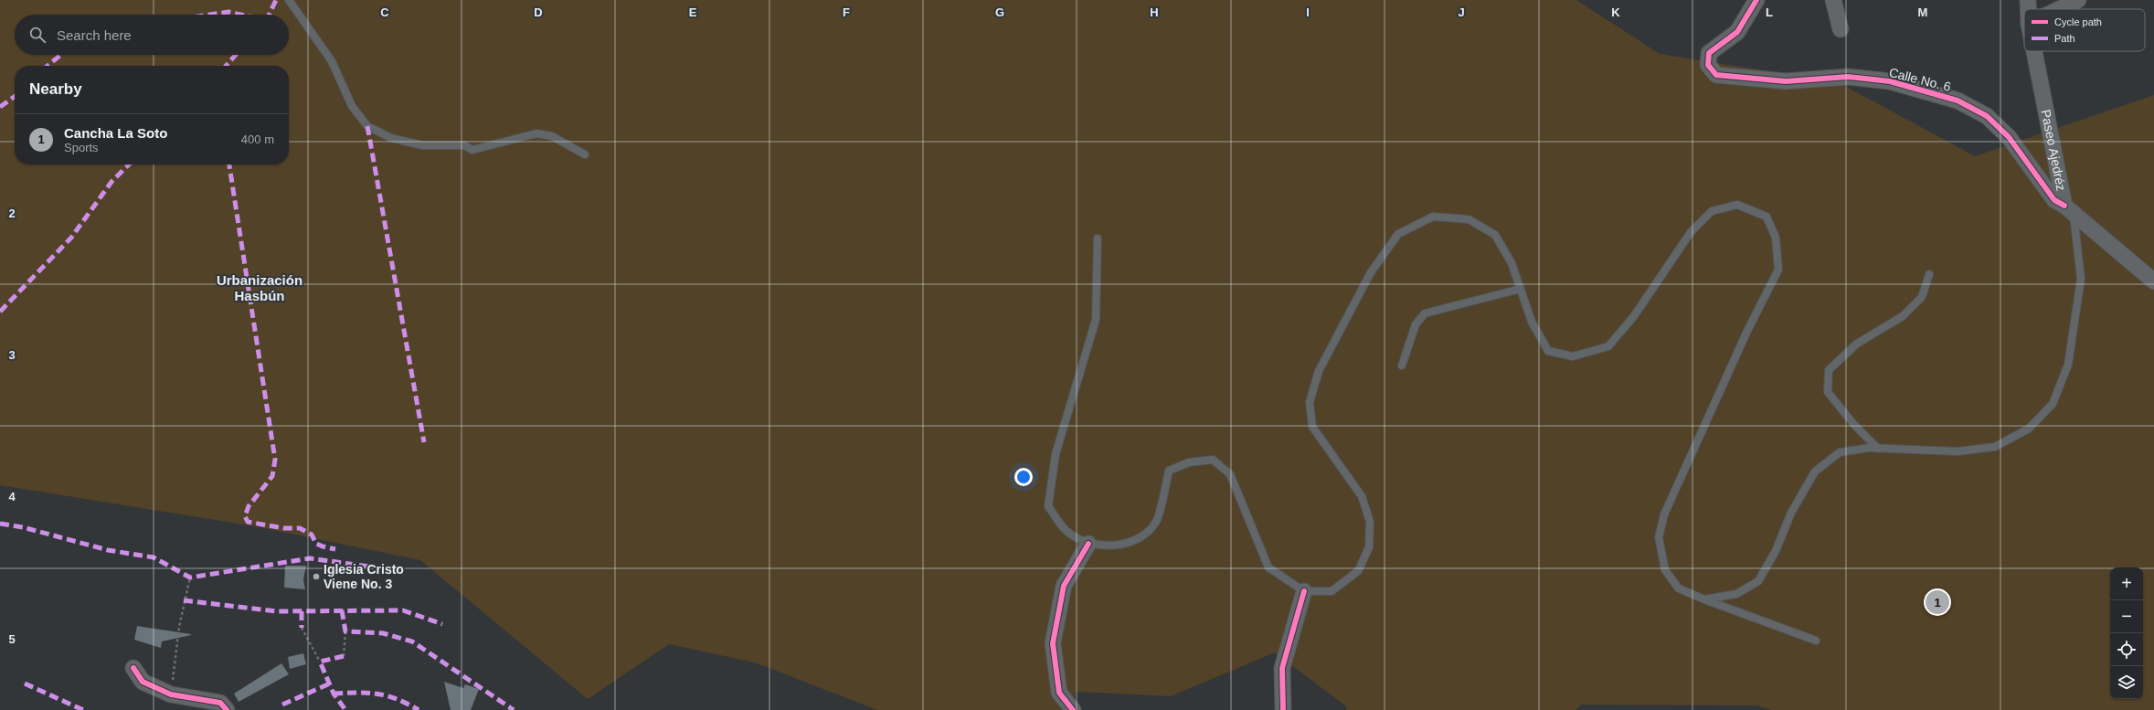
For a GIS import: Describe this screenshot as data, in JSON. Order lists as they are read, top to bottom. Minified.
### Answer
{"streets":{"street":["Calle No. 6","Paseo Ajedréz"]},"crossings":[["Calle No. 6","Paseo Ajedréz"]],"districts":["Urbanización Hasbún"],"places":["Iglesia Cristo Viene No. 3"],"legend":["Cycle path","Path"],"page":{"search":"Search here","heading":"Nearby","list":[{"mark":"1","name":"Cancha La Soto","note":"Sports","value":"400 m"}],"map_buttons":["+","−"],"pins":"1"},"grid":{"columns":["C","D","E","F","G","H","I","J","K","L","M"],"rows":["2","3","4","5"]}}
